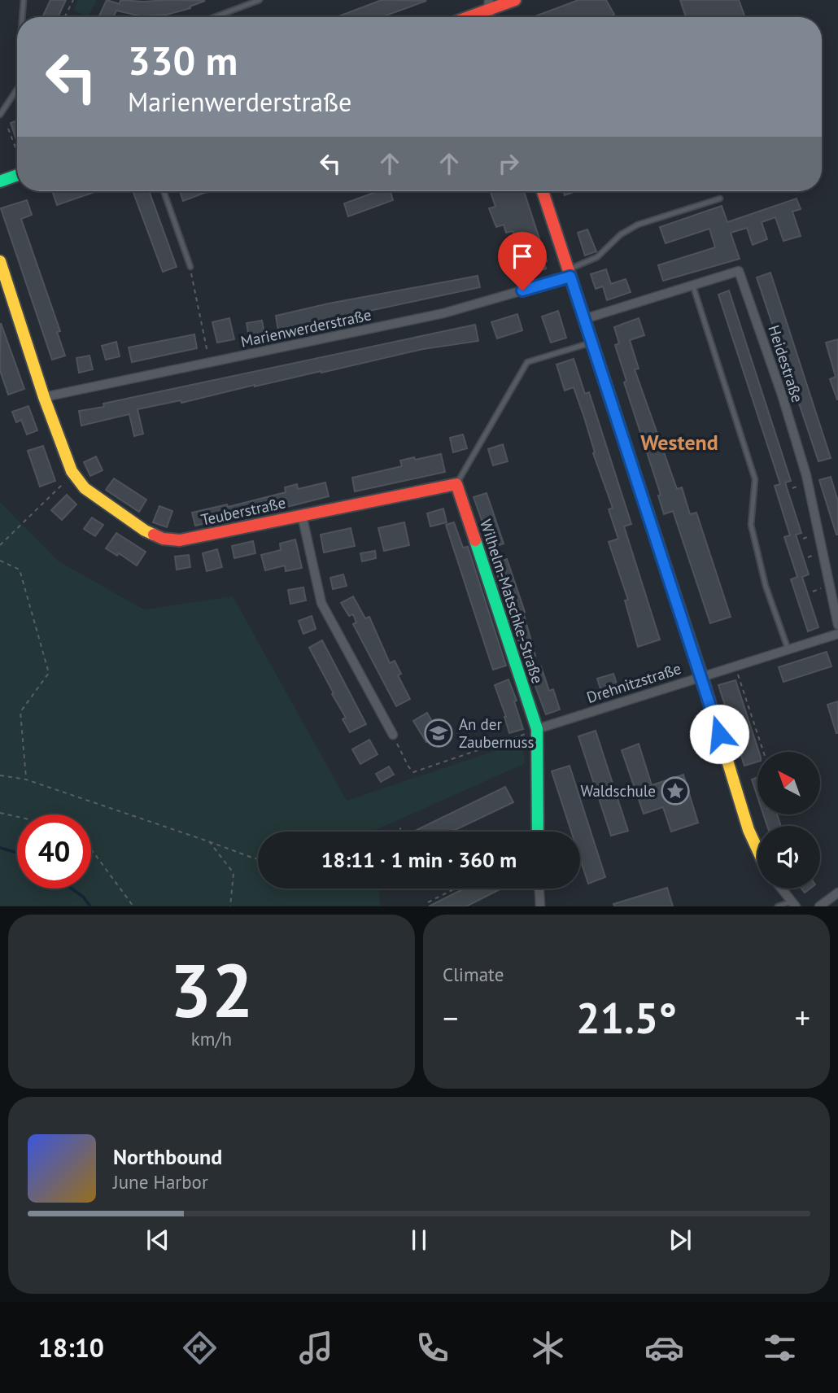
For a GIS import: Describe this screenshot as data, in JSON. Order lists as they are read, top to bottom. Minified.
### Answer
{"streets":{"street":["Marienwerderstraße","Heidestraße","Teuberstraße","Wilhelm-Matschke-Straße","Drehnitzstraße"]},"crossings":[["Marienwerderstraße","Teuberstraße"],["Teuberstraße","Wilhelm-Matschke-Straße"],["Wilhelm-Matschke-Straße","Drehnitzstraße"]],"districts":["Westend"],"places":{"school or university":["An der Zaubernuss"],"place":["Waldschule"]},"north":"top left","page":{"turn":["330 m","Marienwerderstraße"],"limit":"40","trip":"18:11 · 1 min · 360 m","tile":[["32","km/h"],"Climate"],"heat":["−","21.5°","+"],"song":["Northbound","June Harbor"],"tabs":"18:10"}}
